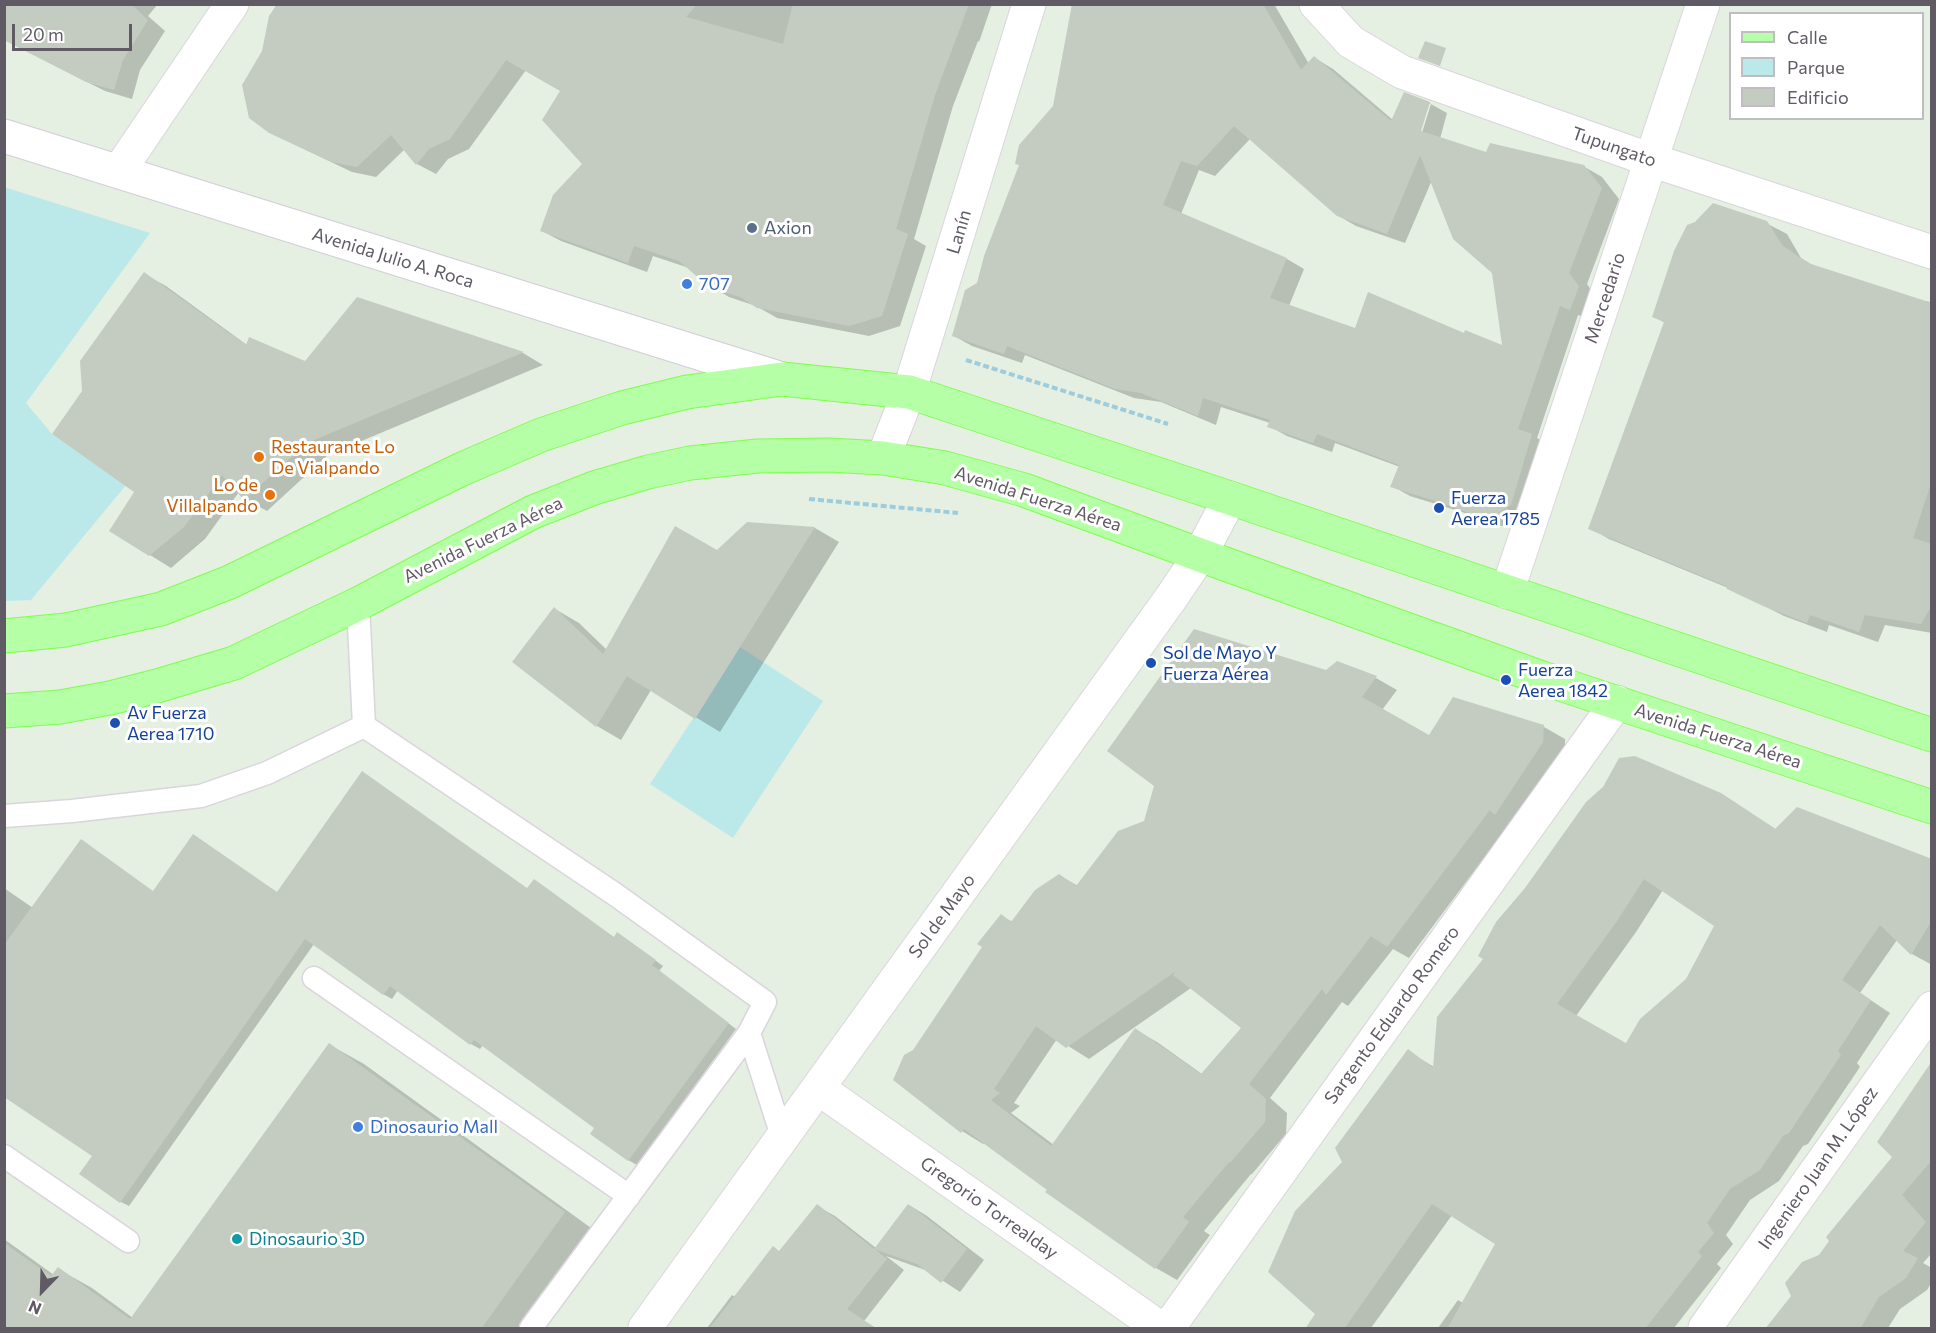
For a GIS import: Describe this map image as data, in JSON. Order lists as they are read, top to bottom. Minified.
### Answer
{"streets":{"main road":["Avenida Fuerza Aérea"],"street":["Tupungato","Lanín","Avenida Julio A. Roca","Mercedario","Sol de Mayo","Sargento Eduardo Romero","Ingeniero Juan M. López","Gregorio Torrealday"]},"crossings":[["Tupungato","Mercedario"],["Lanín","Avenida Fuerza Aérea"],["Avenida Fuerza Aérea","Sol de Mayo"],["Avenida Fuerza Aérea","Sargento Eduardo Romero"],["Sol de Mayo","Gregorio Torrealday"]],"places":["Axion","707","Restaurante Lo De Vialpando","Lo de Villalpando","Fuerza Aerea 1785","Sol de Mayo Y Fuerza Aérea","Fuerza Aerea 1842","Av Fuerza Aerea 1710","Dinosaurio Mall","Dinosaurio 3D"],"legend":["Calle","Parque","Edificio"],"scale_bar":"20 m","north":"bottom left"}
